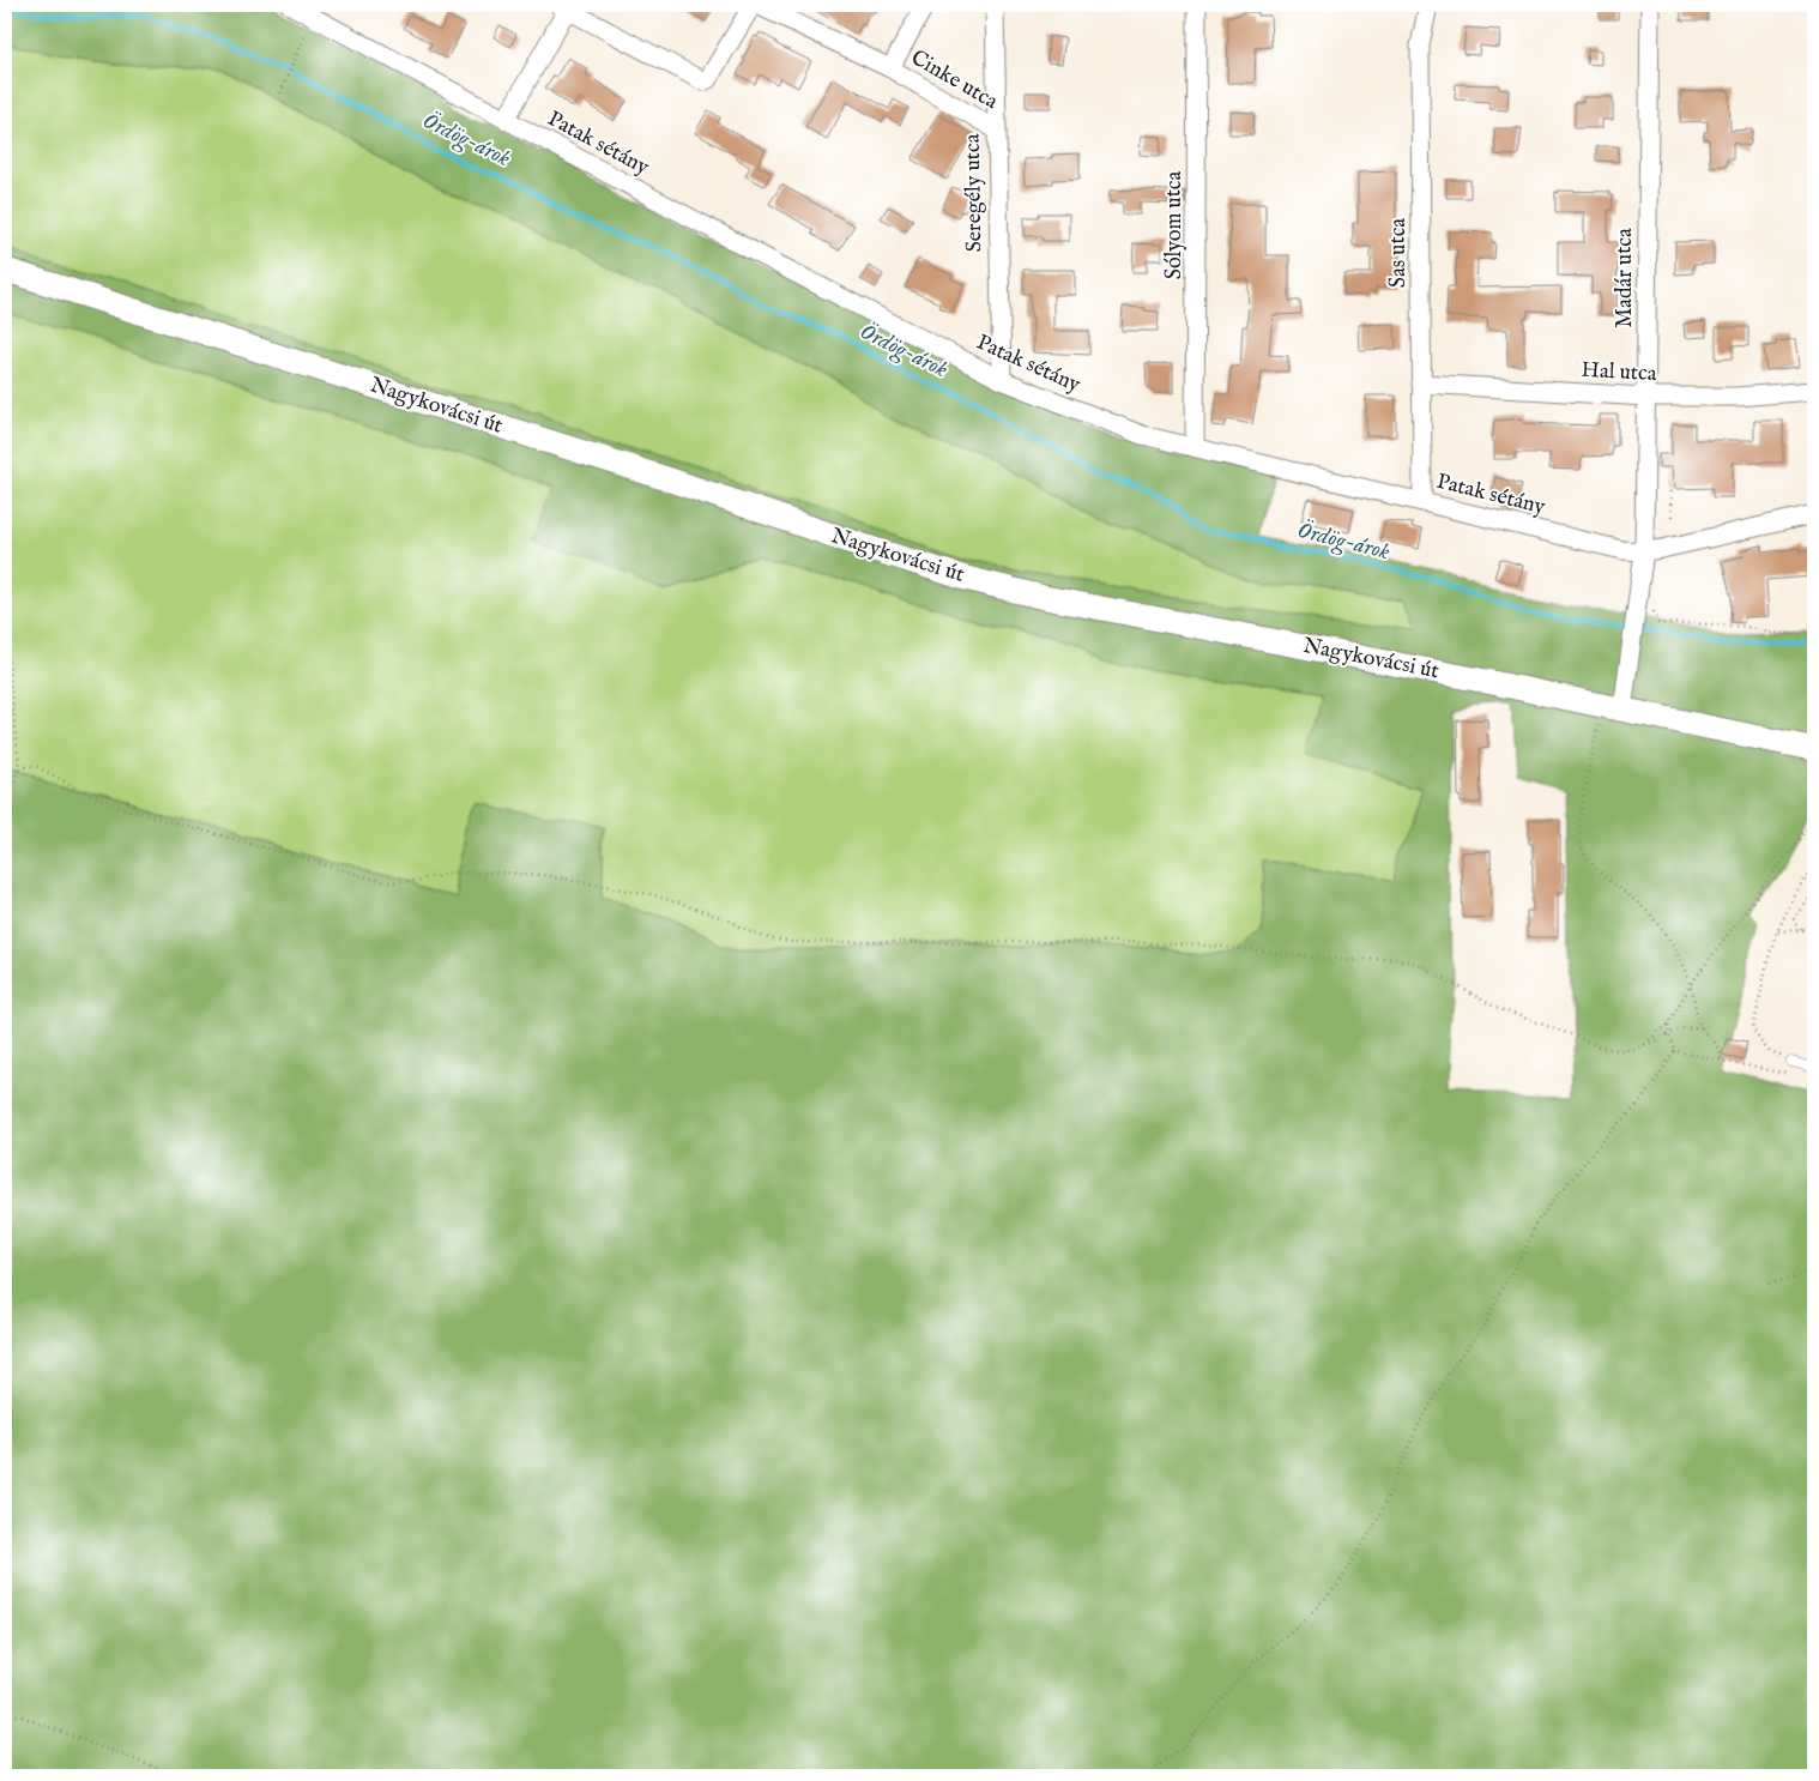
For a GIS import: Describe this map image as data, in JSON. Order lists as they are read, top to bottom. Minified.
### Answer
{"streets":{"street":["Cinke utca","Patak sétány","Seregély utca","Sólyom utca","Sas utca","Madár utca","Hal utca","Nagykovácsi út"]},"crossings":[["Cinke utca","Seregély utca"],["Patak sétány","Seregély utca"],["Patak sétány","Sólyom utca"],["Patak sétány","Sas utca"],["Patak sétány","Madár utca"],["Sas utca","Hal utca"],["Madár utca","Hal utca"],["Madár utca","Nagykovácsi út"]],"water":["Ördög-árok"]}
